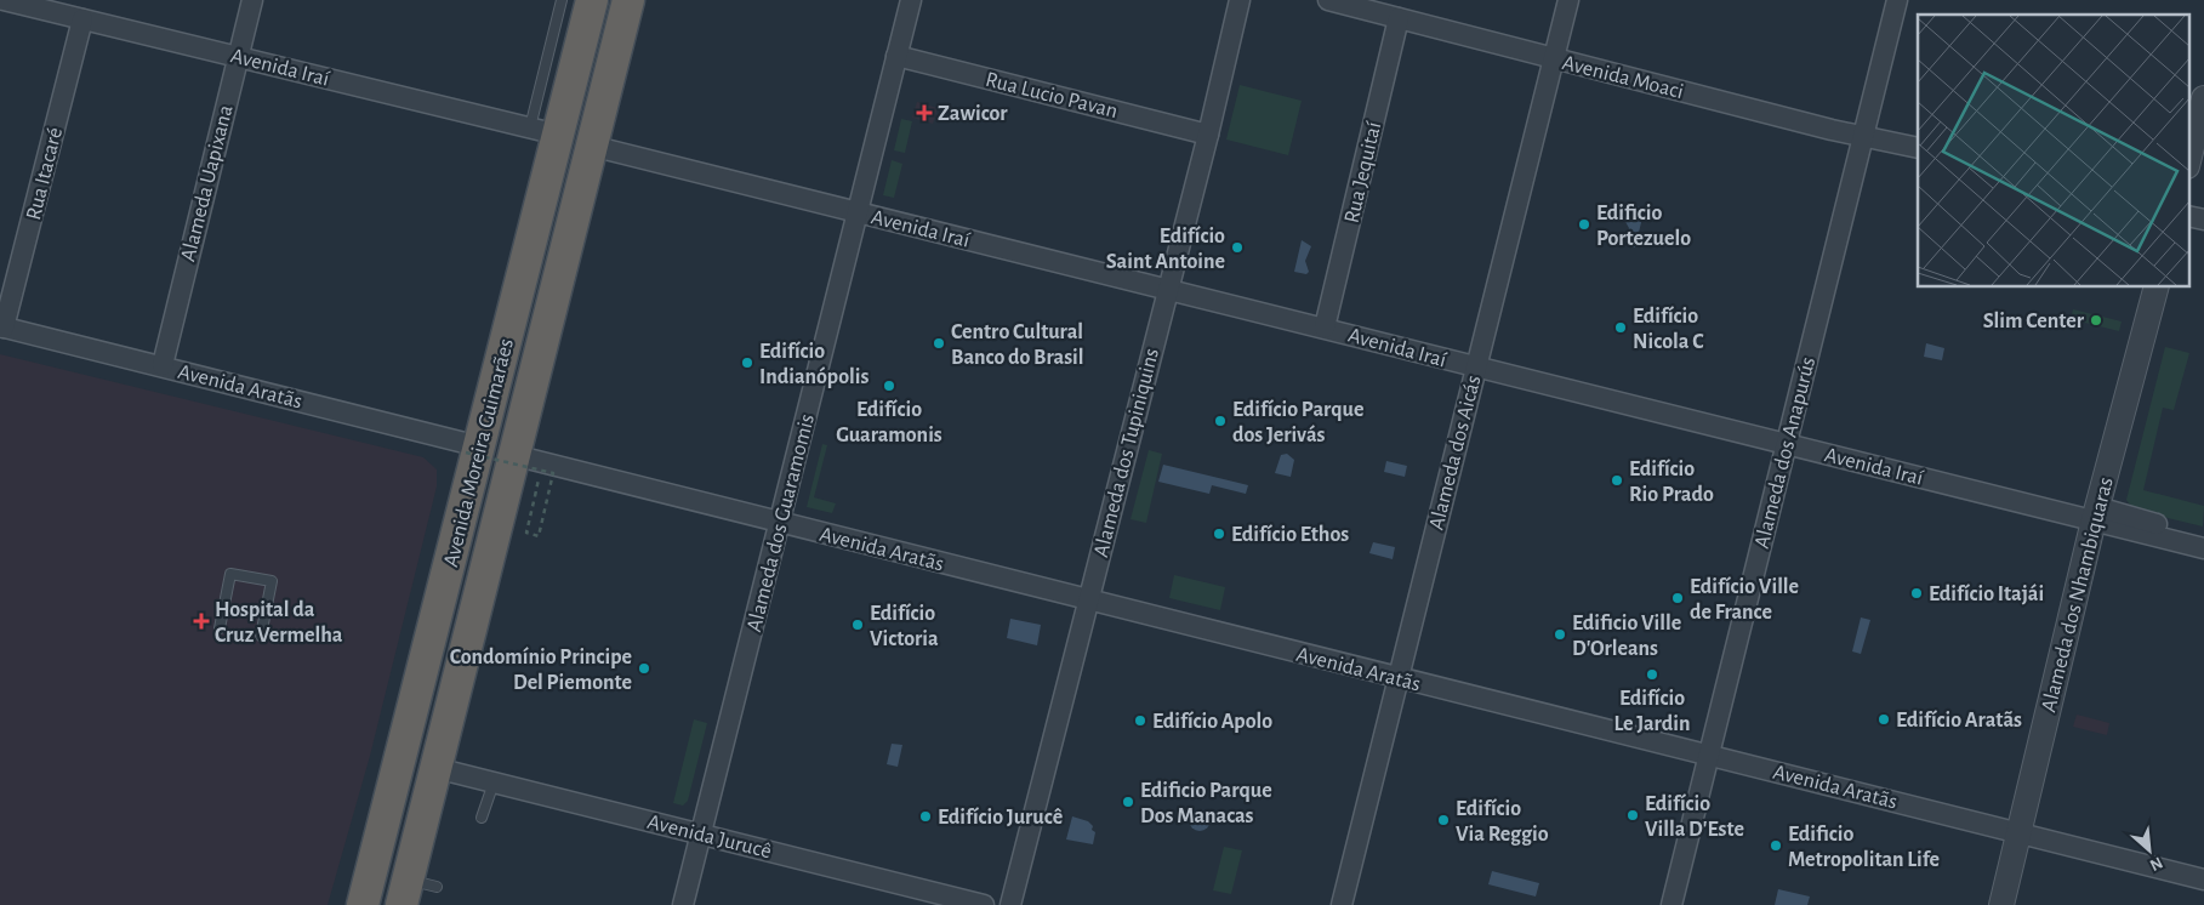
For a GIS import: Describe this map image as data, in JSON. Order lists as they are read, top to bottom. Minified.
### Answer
{"streets":{"highway":["Avenida Moreira Guimarães"],"street":["Avenida Iraí","Avenida Moaci","Rua Lucio Pavan","Rua Jequitaí","Rua Itacaré","Alameda Uapixana","Avenida Aratãs","Alameda dos Tupiniquins","Alameda dos Aicás","Alameda dos Anapurús","Alameda dos Guaramomis","Alameda dos Nhambiquaras","Avenida Jurucê"]},"crossings":[["Avenida Iraí","Rua Jequitaí"],["Avenida Iraí","Rua Itacaré"],["Avenida Iraí","Alameda Uapixana"],["Avenida Iraí","Avenida Moreira Guimarães"],["Avenida Iraí","Alameda dos Tupiniquins"],["Avenida Iraí","Alameda dos Aicás"],["Avenida Iraí","Alameda dos Anapurús"],["Avenida Iraí","Alameda dos Guaramomis"],["Avenida Iraí","Alameda dos Nhambiquaras"],["Avenida Moaci","Rua Jequitaí"],["Avenida Moaci","Alameda dos Aicás"],["Avenida Moaci","Alameda dos Anapurús"],["Rua Lucio Pavan","Alameda dos Tupiniquins"],["Rua Lucio Pavan","Alameda dos Guaramomis"],["Rua Itacaré","Avenida Aratãs"],["Alameda Uapixana","Avenida Aratãs"],["Avenida Aratãs","Avenida Moreira Guimarães"],["Avenida Aratãs","Alameda dos Tupiniquins"],["Avenida Aratãs","Alameda dos Aicás"],["Avenida Aratãs","Alameda dos Anapurús"],["Avenida Aratãs","Alameda dos Guaramomis"],["Avenida Aratãs","Alameda dos Nhambiquaras"],["Avenida Moreira Guimarães","Avenida Jurucê"],["Alameda dos Guaramomis","Avenida Jurucê"]],"places":{"health":["Zawicor","Hospital da Cruz Vermelha"],"other":["Edificio Portezuelo","Edifício Saint Antoine","Slim Center","Edifício Nicola C","Centro Cultural Banco do Brasil","Edifício Indianópolis","Edifício Guaramonis","Edifício Parque dos Jerivás","Edifício Rio Prado","Edifício Ethos","Edifício Itajái","Edifício Ville de France","Edifício Victoria","Edificio Ville D'Orleans","Condomínio Principe Del Piemonte","Edifício Le Jardin","Edifício Aratãs","Edifício Apolo","Edificio Parque Dos Manacas","Edifício Villa D'Este","Edifício Jurucê","Edifício Via Reggio","Edificio Metropolitan Life"]},"north":"bottom right"}
